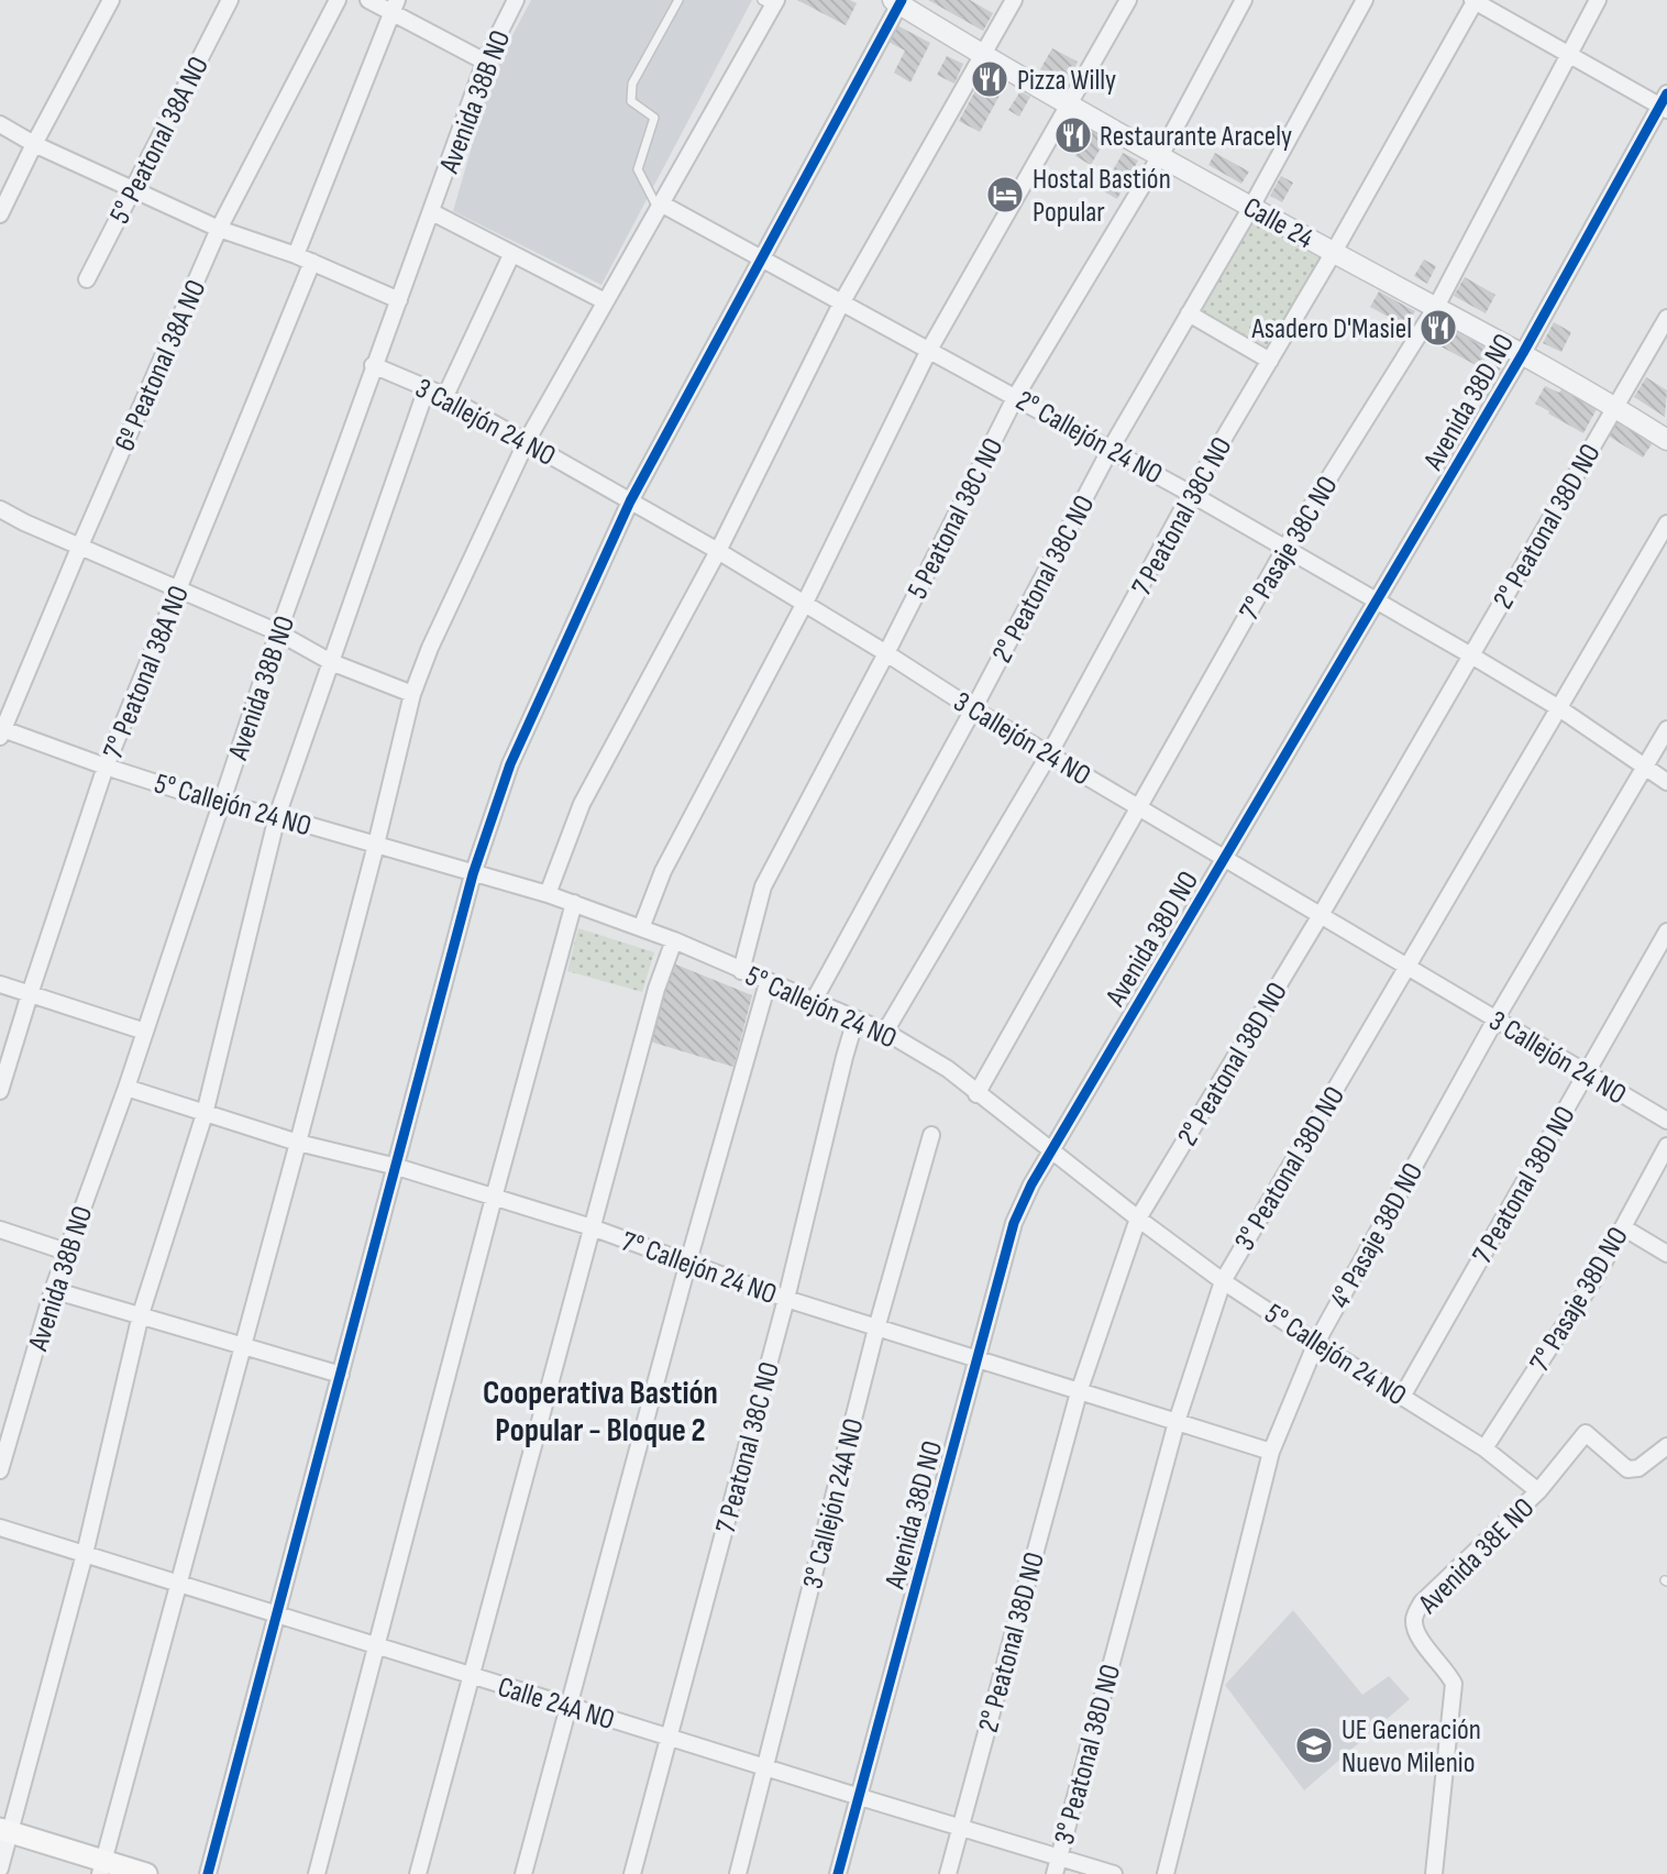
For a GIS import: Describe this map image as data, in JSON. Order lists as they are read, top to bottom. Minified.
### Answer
{"streets":{"street":["Avenida 38B NO","5° Peatonal 38A NO","Calle 24","6º Peatonal 38A NO","Avenida 38D NO","3 Callejón 24 NO","2° Callejón 24 NO","7 Peatonal 38C NO","5 Peatonal 38C NO","2° Peatonal 38D NO","7° Pasaje 38C NO","2° Peatonal 38C NO","7° Peatonal 38A NO","5° Callejón 24 NO","3° Peatonal 38D NO","7 Peatonal 38D NO","4° Pasaje 38D NO","7° Callejón 24 NO","7° Pasaje 38D NO","3° Callejón 24A NO","Avenida 38E NO","Calle 24A NO"]},"crossings":[["Avenida 38B NO","3 Callejón 24 NO"],["Avenida 38B NO","5° Callejón 24 NO"],["Avenida 38B NO","7° Callejón 24 NO"],["Calle 24","Avenida 38D NO"],["Calle 24","7 Peatonal 38C NO"],["Calle 24","5 Peatonal 38C NO"],["Calle 24","2° Peatonal 38D NO"],["Calle 24","7° Pasaje 38C NO"],["Calle 24","2° Peatonal 38C NO"],["6º Peatonal 38A NO","5° Callejón 24 NO"],["Avenida 38D NO","3 Callejón 24 NO"],["Avenida 38D NO","2° Callejón 24 NO"],["Avenida 38D NO","5° Callejón 24 NO"],["Avenida 38D NO","7° Callejón 24 NO"],["Avenida 38D NO","Calle 24A NO"],["3 Callejón 24 NO","7 Peatonal 38C NO"],["3 Callejón 24 NO","5 Peatonal 38C NO"],["3 Callejón 24 NO","2° Peatonal 38D NO"],["3 Callejón 24 NO","7° Pasaje 38C NO"],["3 Callejón 24 NO","2° Peatonal 38C NO"],["3 Callejón 24 NO","3° Peatonal 38D NO"],["3 Callejón 24 NO","7 Peatonal 38D NO"],["3 Callejón 24 NO","4° Pasaje 38D NO"],["2° Callejón 24 NO","7 Peatonal 38C NO"],["2° Callejón 24 NO","5 Peatonal 38C NO"],["2° Callejón 24 NO","2° Peatonal 38D NO"],["2° Callejón 24 NO","7° Pasaje 38C NO"],["2° Callejón 24 NO","2° Peatonal 38C NO"],["2° Callejón 24 NO","3° Peatonal 38D NO"],["2° Callejón 24 NO","4° Pasaje 38D NO"],["7 Peatonal 38C NO","5° Callejón 24 NO"],["7 Peatonal 38C NO","7° Callejón 24 NO"],["7 Peatonal 38C NO","Calle 24A NO"],["5 Peatonal 38C NO","5° Callejón 24 NO"],["2° Peatonal 38D NO","5° Callejón 24 NO"],["2° Peatonal 38D NO","7° Callejón 24 NO"],["2° Peatonal 38D NO","Calle 24A NO"],["7° Pasaje 38C NO","5° Callejón 24 NO"],["2° Peatonal 38C NO","5° Callejón 24 NO"],["7° Peatonal 38A NO","5° Callejón 24 NO"],["5° Callejón 24 NO","3° Peatonal 38D NO"],["5° Callejón 24 NO","7 Peatonal 38D NO"],["5° Callejón 24 NO","4° Pasaje 38D NO"],["5° Callejón 24 NO","7° Pasaje 38D NO"],["5° Callejón 24 NO","Avenida 38E NO"],["3° Peatonal 38D NO","7° Callejón 24 NO"],["3° Peatonal 38D NO","Calle 24A NO"],["4° Pasaje 38D NO","7° Callejón 24 NO"],["7° Callejón 24 NO","3° Callejón 24A NO"],["3° Callejón 24A NO","Calle 24A NO"]],"districts":["Cooperativa Bastión Popular - Bloque 2"],"places":{"restaurant":["Pizza Willy","Restaurante Aracely","Asadero D'Masiel"],"hotel":["Hostal Bastión Popular"],"school or university":["UE Generación Nuevo Milenio"]}}
